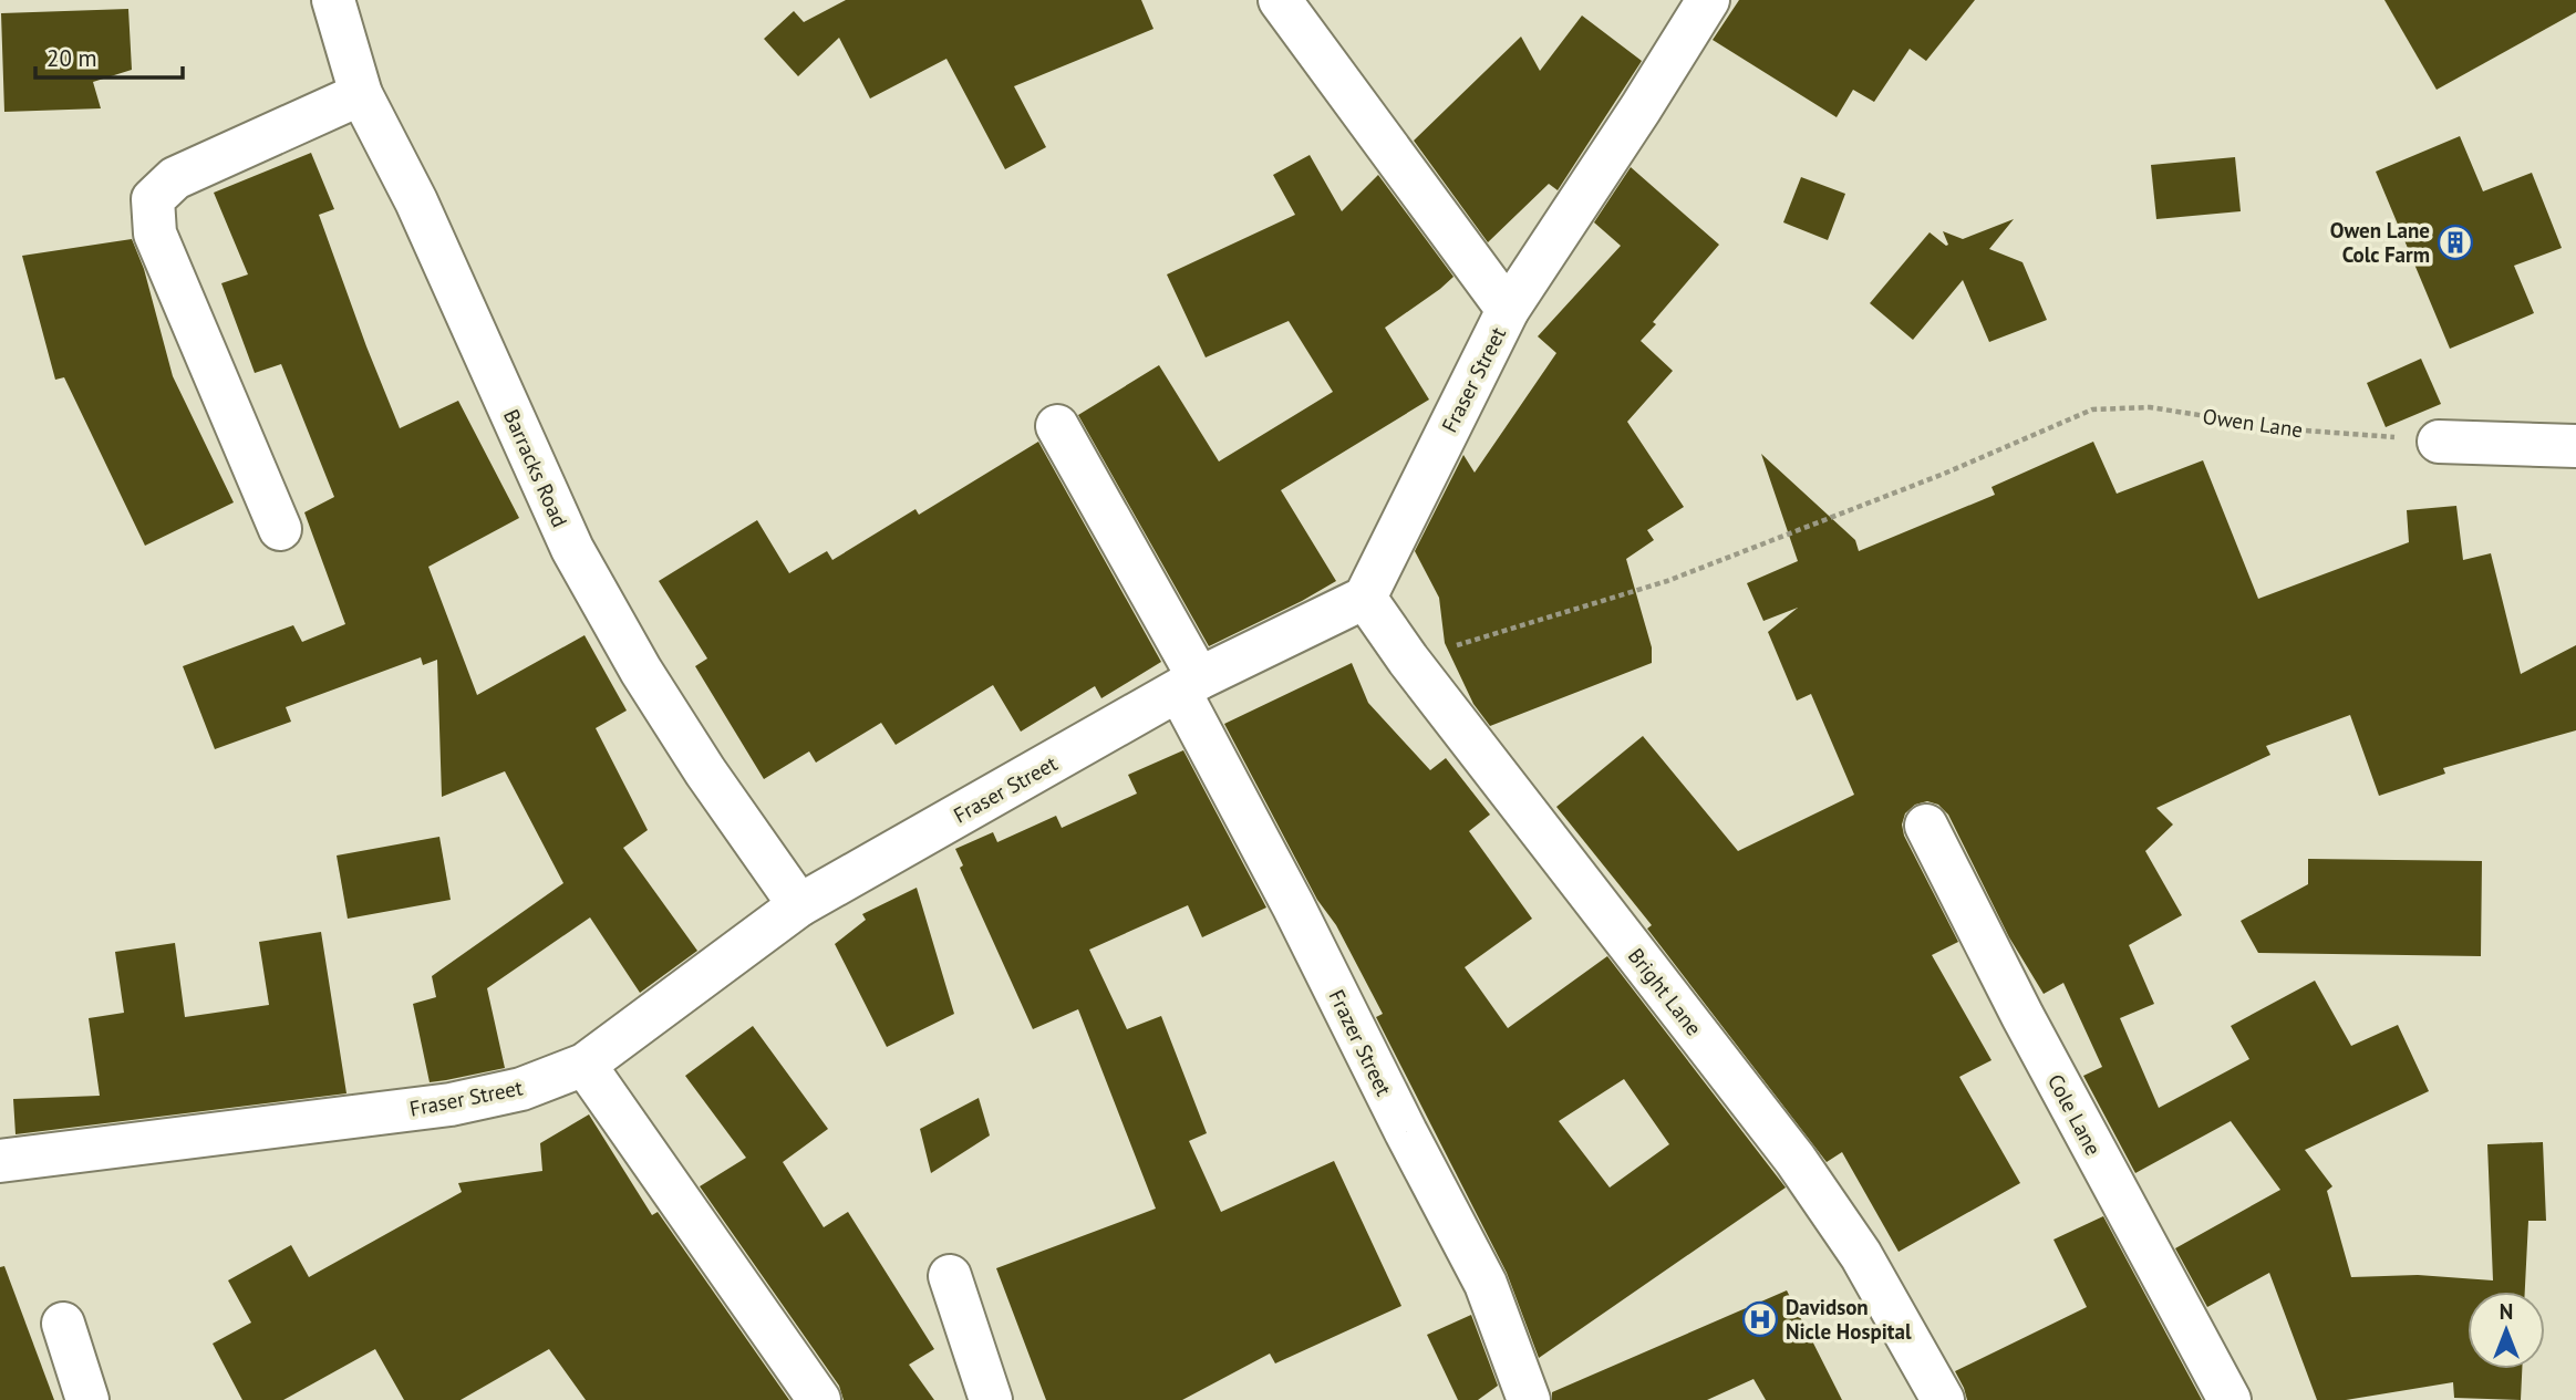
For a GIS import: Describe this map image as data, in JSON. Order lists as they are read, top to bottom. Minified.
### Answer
{"streets":{"street":["Fraser Street","Barracks Road","Bright Lane","Frazer Street","Cole Lane"],"path":["Owen Lane"]},"crossings":[["Fraser Street","Barracks Road"],["Fraser Street","Bright Lane"],["Fraser Street","Frazer Street"],["Owen Lane","Bright Lane"]],"places":{"building":["Owen Lane Colc Farm"],"hospital":["Davidson Nicle Hospital"]},"scale_bar":"20 m","north":"top"}
